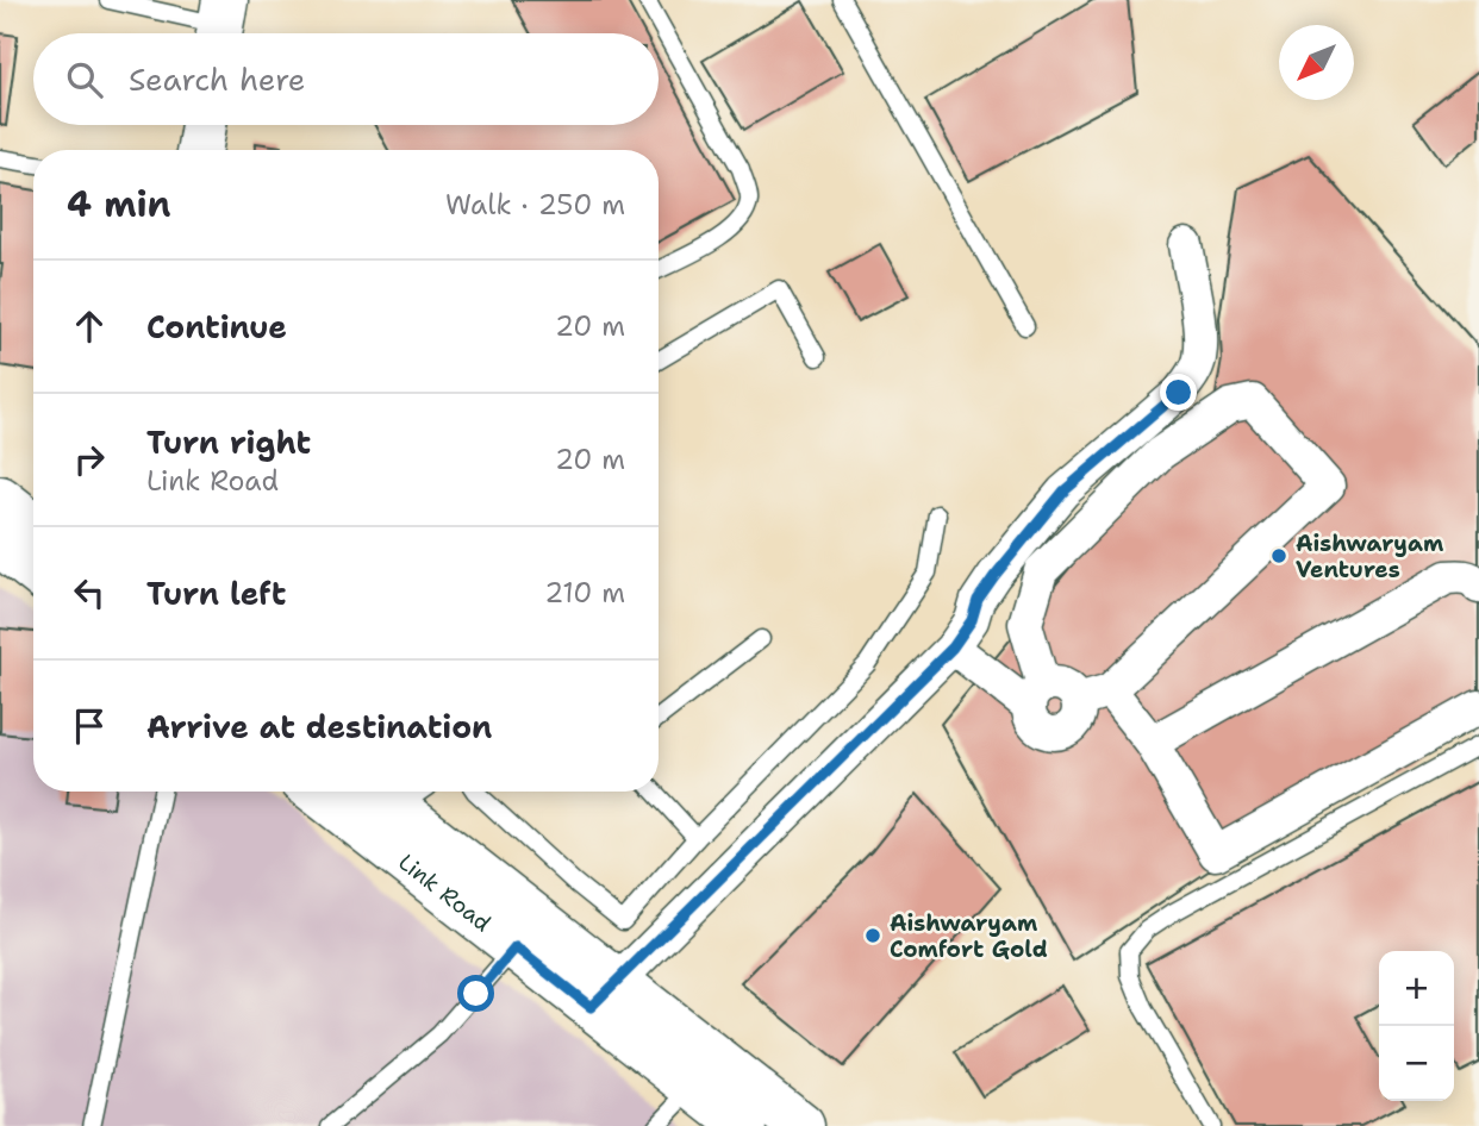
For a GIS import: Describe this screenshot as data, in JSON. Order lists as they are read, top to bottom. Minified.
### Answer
{"streets":{"street":["Link Road"]},"places":["Aishwaryam Ventures","Aishwaryam Comfort Gold"],"north":"bottom left","page":{"search":"Search here","heading":["4 min","Walk · 250 m"],"list":[["Continue","20 m"],["Turn right","Link Road","20 m"],["Turn left","210 m"],"Arrive at destination"],"map_buttons":["+","−"]}}
